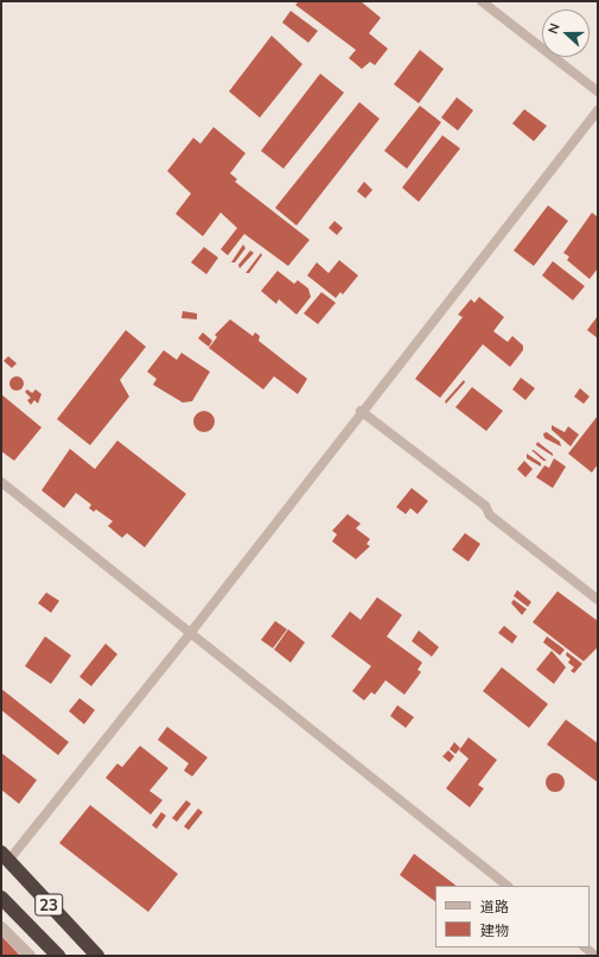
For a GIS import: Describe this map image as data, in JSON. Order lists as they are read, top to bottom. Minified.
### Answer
{"streets":{"highway":["23"]},"legend":["道路","建物"],"north":"left"}
